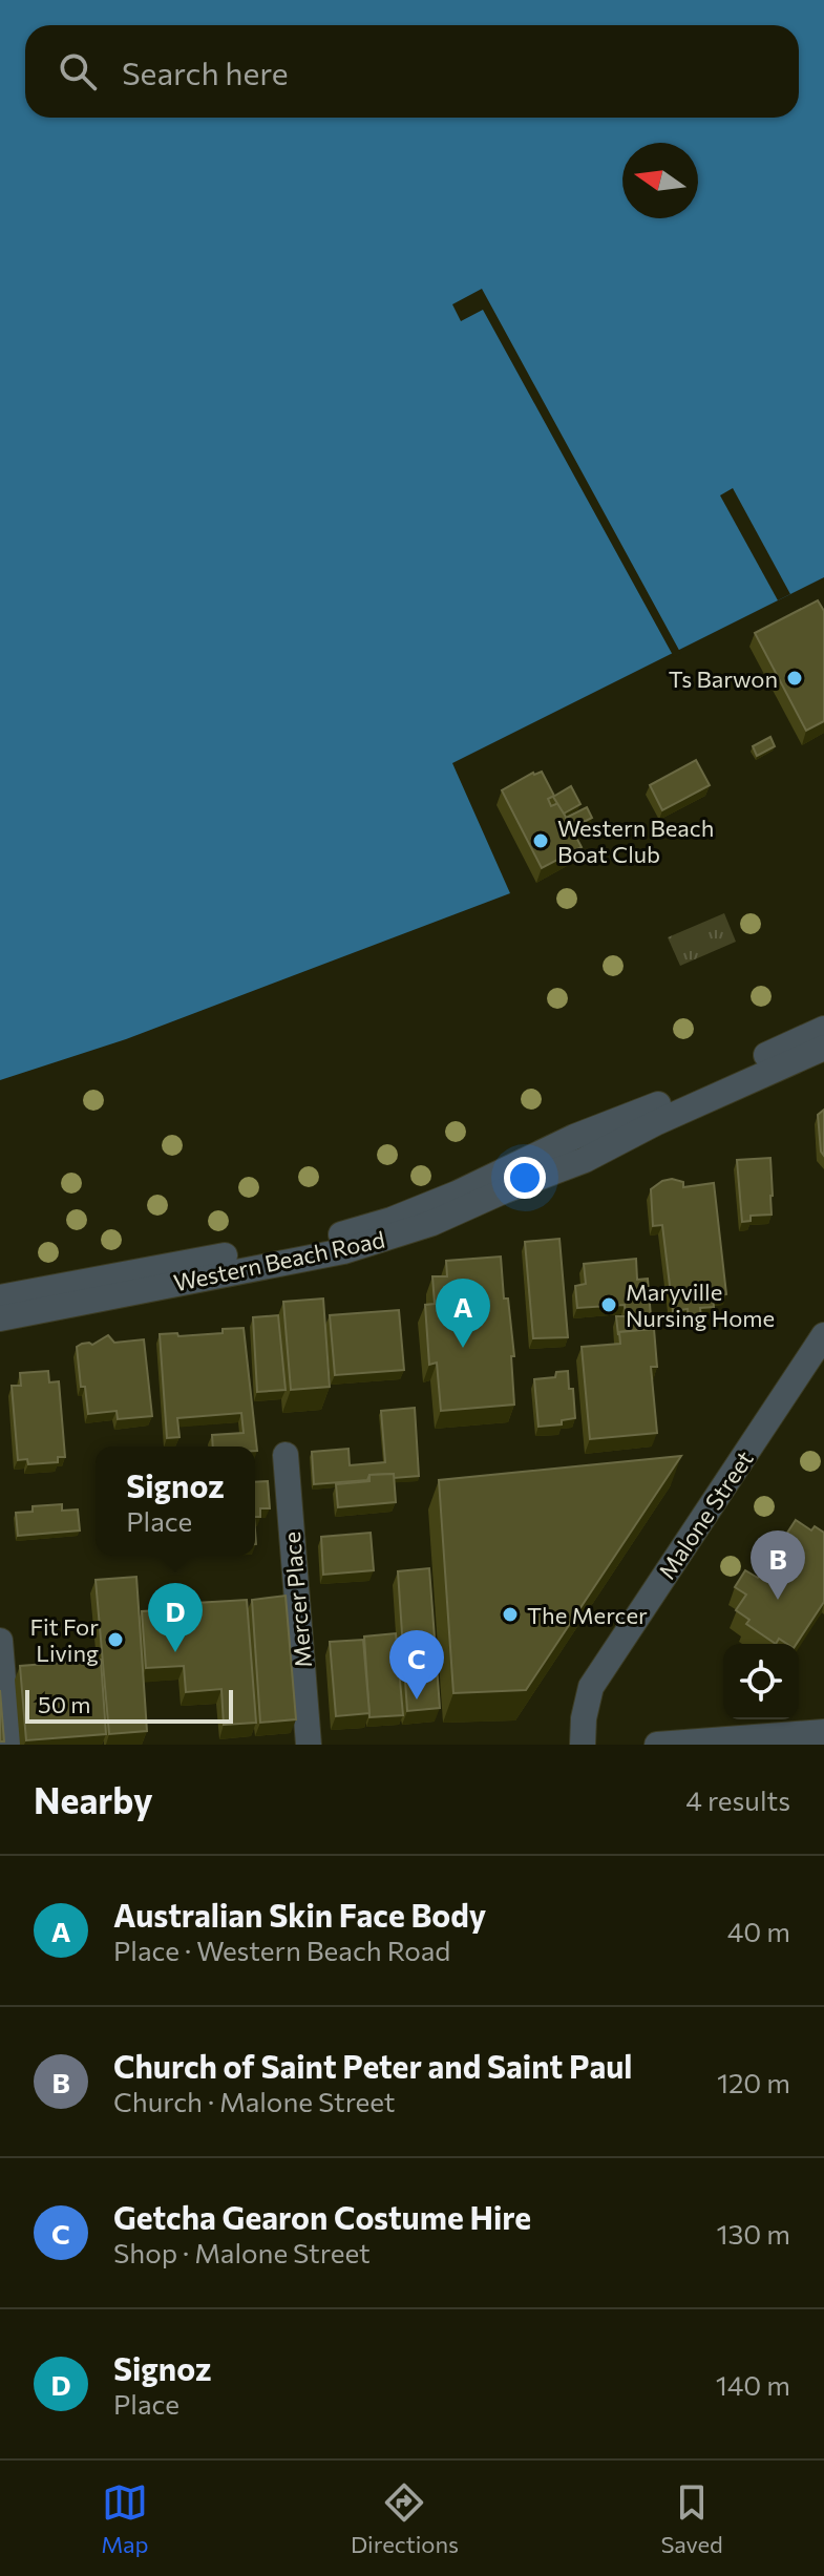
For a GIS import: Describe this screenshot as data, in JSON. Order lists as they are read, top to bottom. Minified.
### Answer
{"streets":{"street":["Western Beach Road","Malone Street","Mercer Place"]},"places":["Ts Barwon","Western Beach Boat Club","Maryville Nursing Home","The Mercer","Fit For Living"],"scale_bar":"50 m","north":"left","page":{"search":"Search here","pins":["A","B","D","C"],"popup":["Signoz","Place"],"scale":"50 m","heading":["Nearby","4 results"],"list":[{"mark":"A","name":"Australian Skin Face Body","note":"Place · Western Beach Road","value":"40 m"},{"mark":"B","name":"Church of Saint Peter and Saint Paul","note":"Church · Malone Street","value":"120 m"},{"mark":"C","name":"Getcha Gearon Costume Hire","note":"Shop · Malone Street","value":"130 m"},{"mark":"D","name":"Signoz","note":"Place","value":"140 m"}],"nav":["Map","Directions","Saved"]}}
